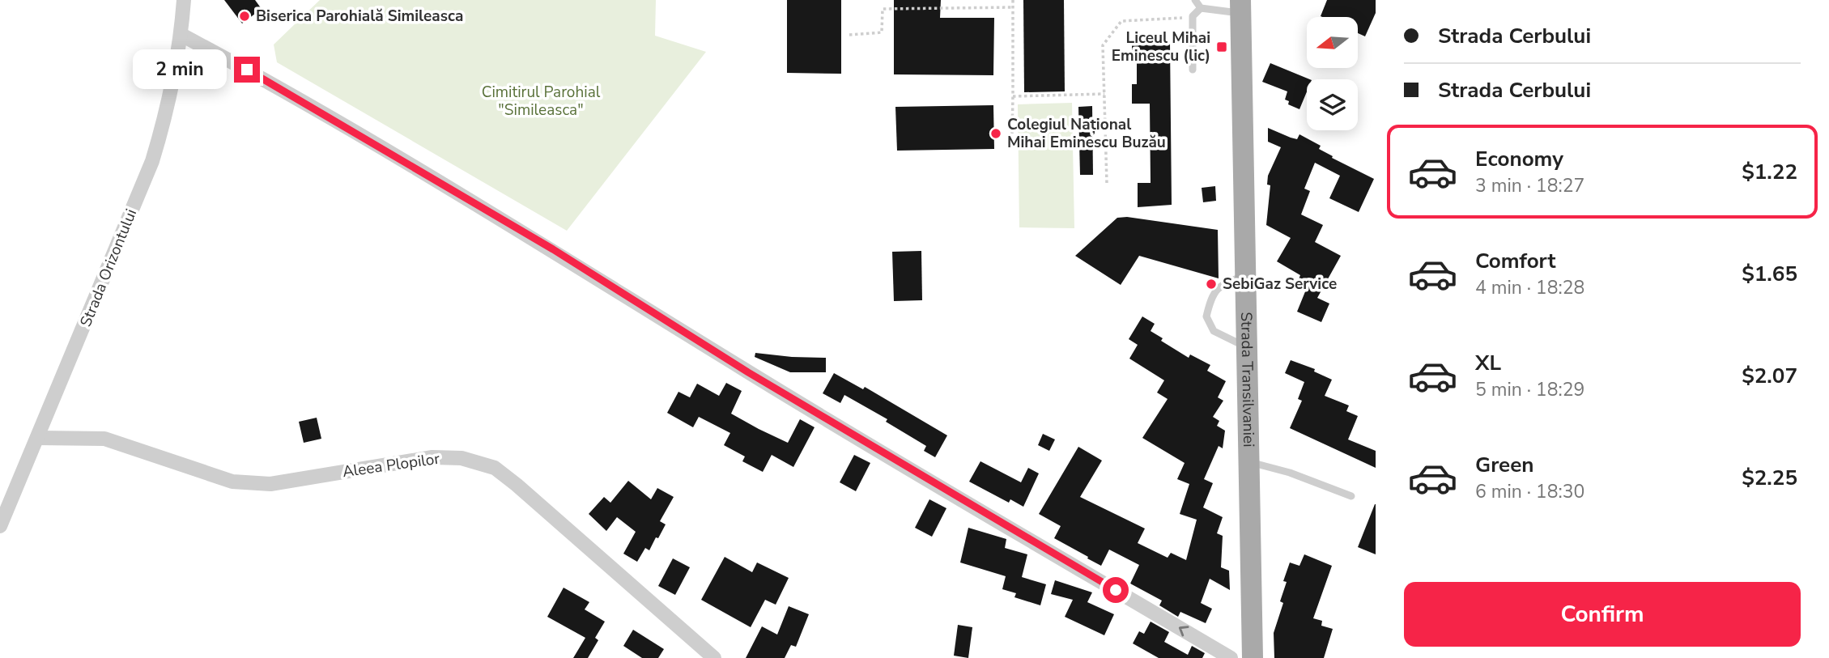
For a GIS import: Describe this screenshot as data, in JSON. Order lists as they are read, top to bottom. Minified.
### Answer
{"streets":{"main road":["Strada Transilvaniei"],"street":["Strada Orizontului","Aleea Plopilor"]},"crossings":[["Strada Orizontului","Aleea Plopilor"]],"parks":["Cimitirul Parohial \"Simileasca\""],"places":{"other":["Biserica Parohială Simileasca","Colegiul Național Mihai Eminescu Buzău","SebiGaz Service"],"transit":["Liceul Mihai Eminescu (lic)"]},"north":"left","page":{"banner":["Strada Cerbului","Strada Cerbului"],"bubble":"2 min","list":[{"name":"Economy","note":"3 min · 18:27","value":"$1.22"},{"name":"Comfort","note":"4 min · 18:28","value":"$1.65"},{"name":"XL","note":"5 min · 18:29","value":"$2.07"},{"name":"Green","note":"6 min · 18:30","value":"$2.25"}],"buttons":"Confirm"}}
